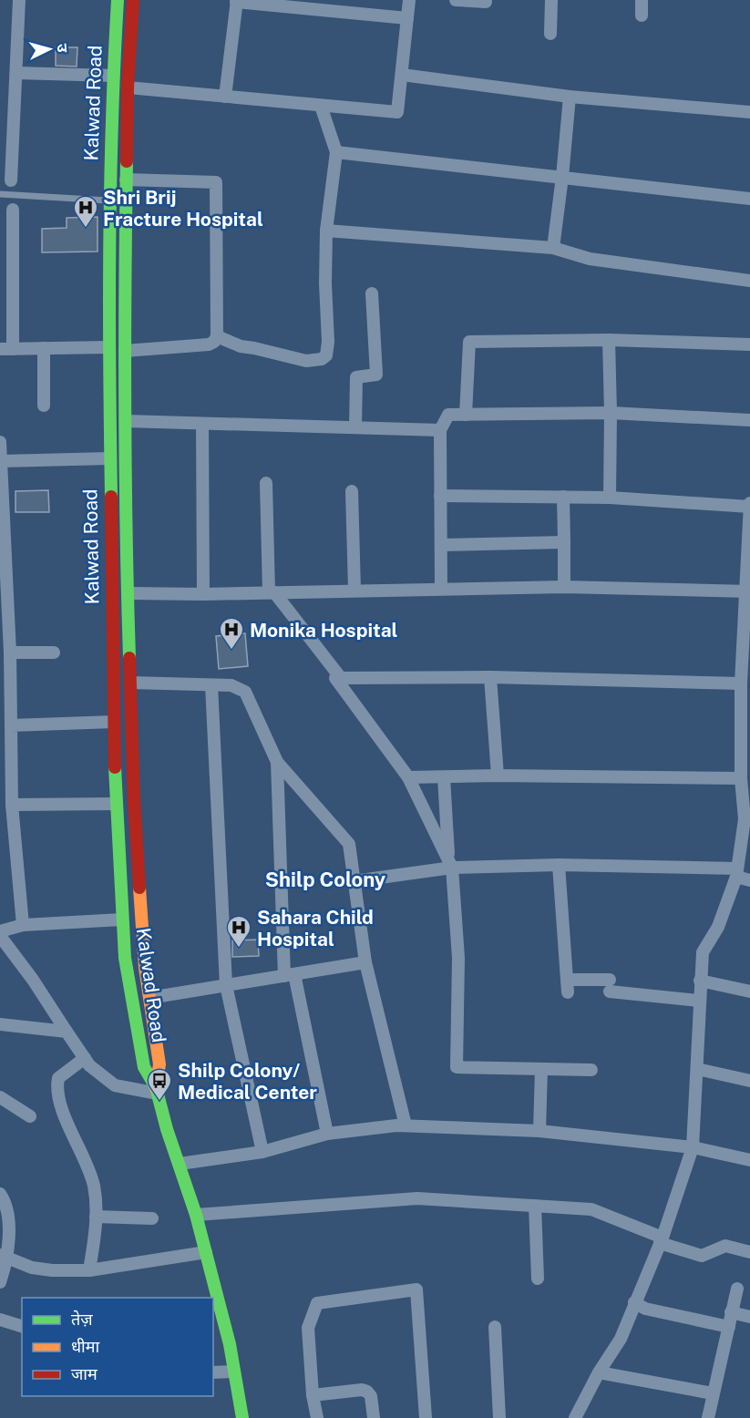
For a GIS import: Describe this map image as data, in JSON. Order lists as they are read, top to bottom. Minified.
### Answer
{"streets":{"main road":["Kalwad Road"]},"districts":["Shilp Colony"],"places":{"hospital":["Shri Brij Fracture Hospital","Monika Hospital","Sahara Child Hospital"],"bus stop":["Shilp Colony/ Medical Center"]},"legend":["तेज़","धीमा","जाम"],"north":"right"}
